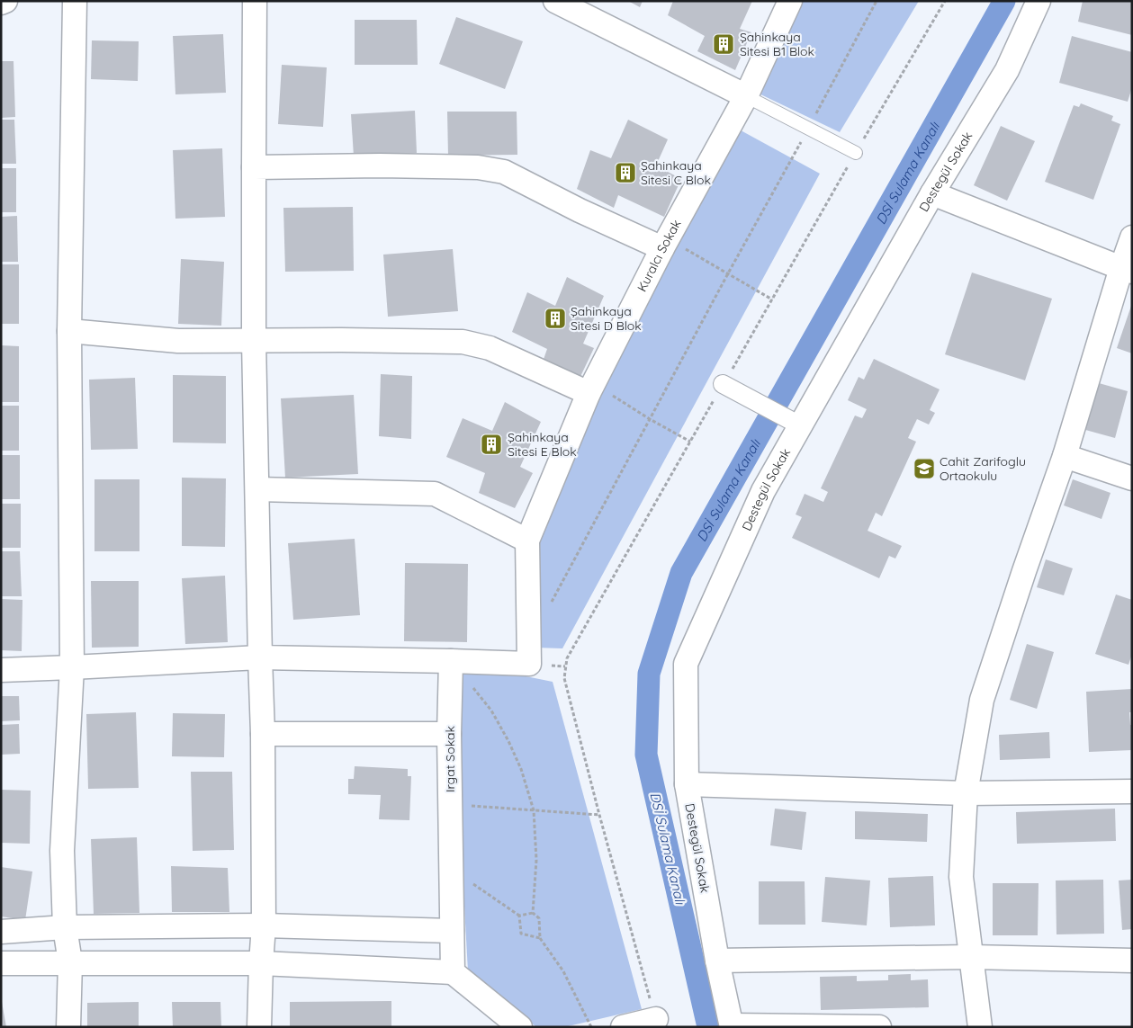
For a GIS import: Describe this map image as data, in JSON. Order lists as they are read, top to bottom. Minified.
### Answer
{"streets":{"street":["Destegül Sokak","Kuralcı Sokak","Irgat Sokak"]},"water":["DSİ Sulama Kanalı"],"places":{"building":["Şahinkaya Sitesi B1 Blok","Şahinkaya Sitesi C Blok","Şahinkaya Sitesi D Blok","Şahinkaya Sitesi E Blok"],"school or university":["Cahit Zarifoglu Ortaokulu"]}}
